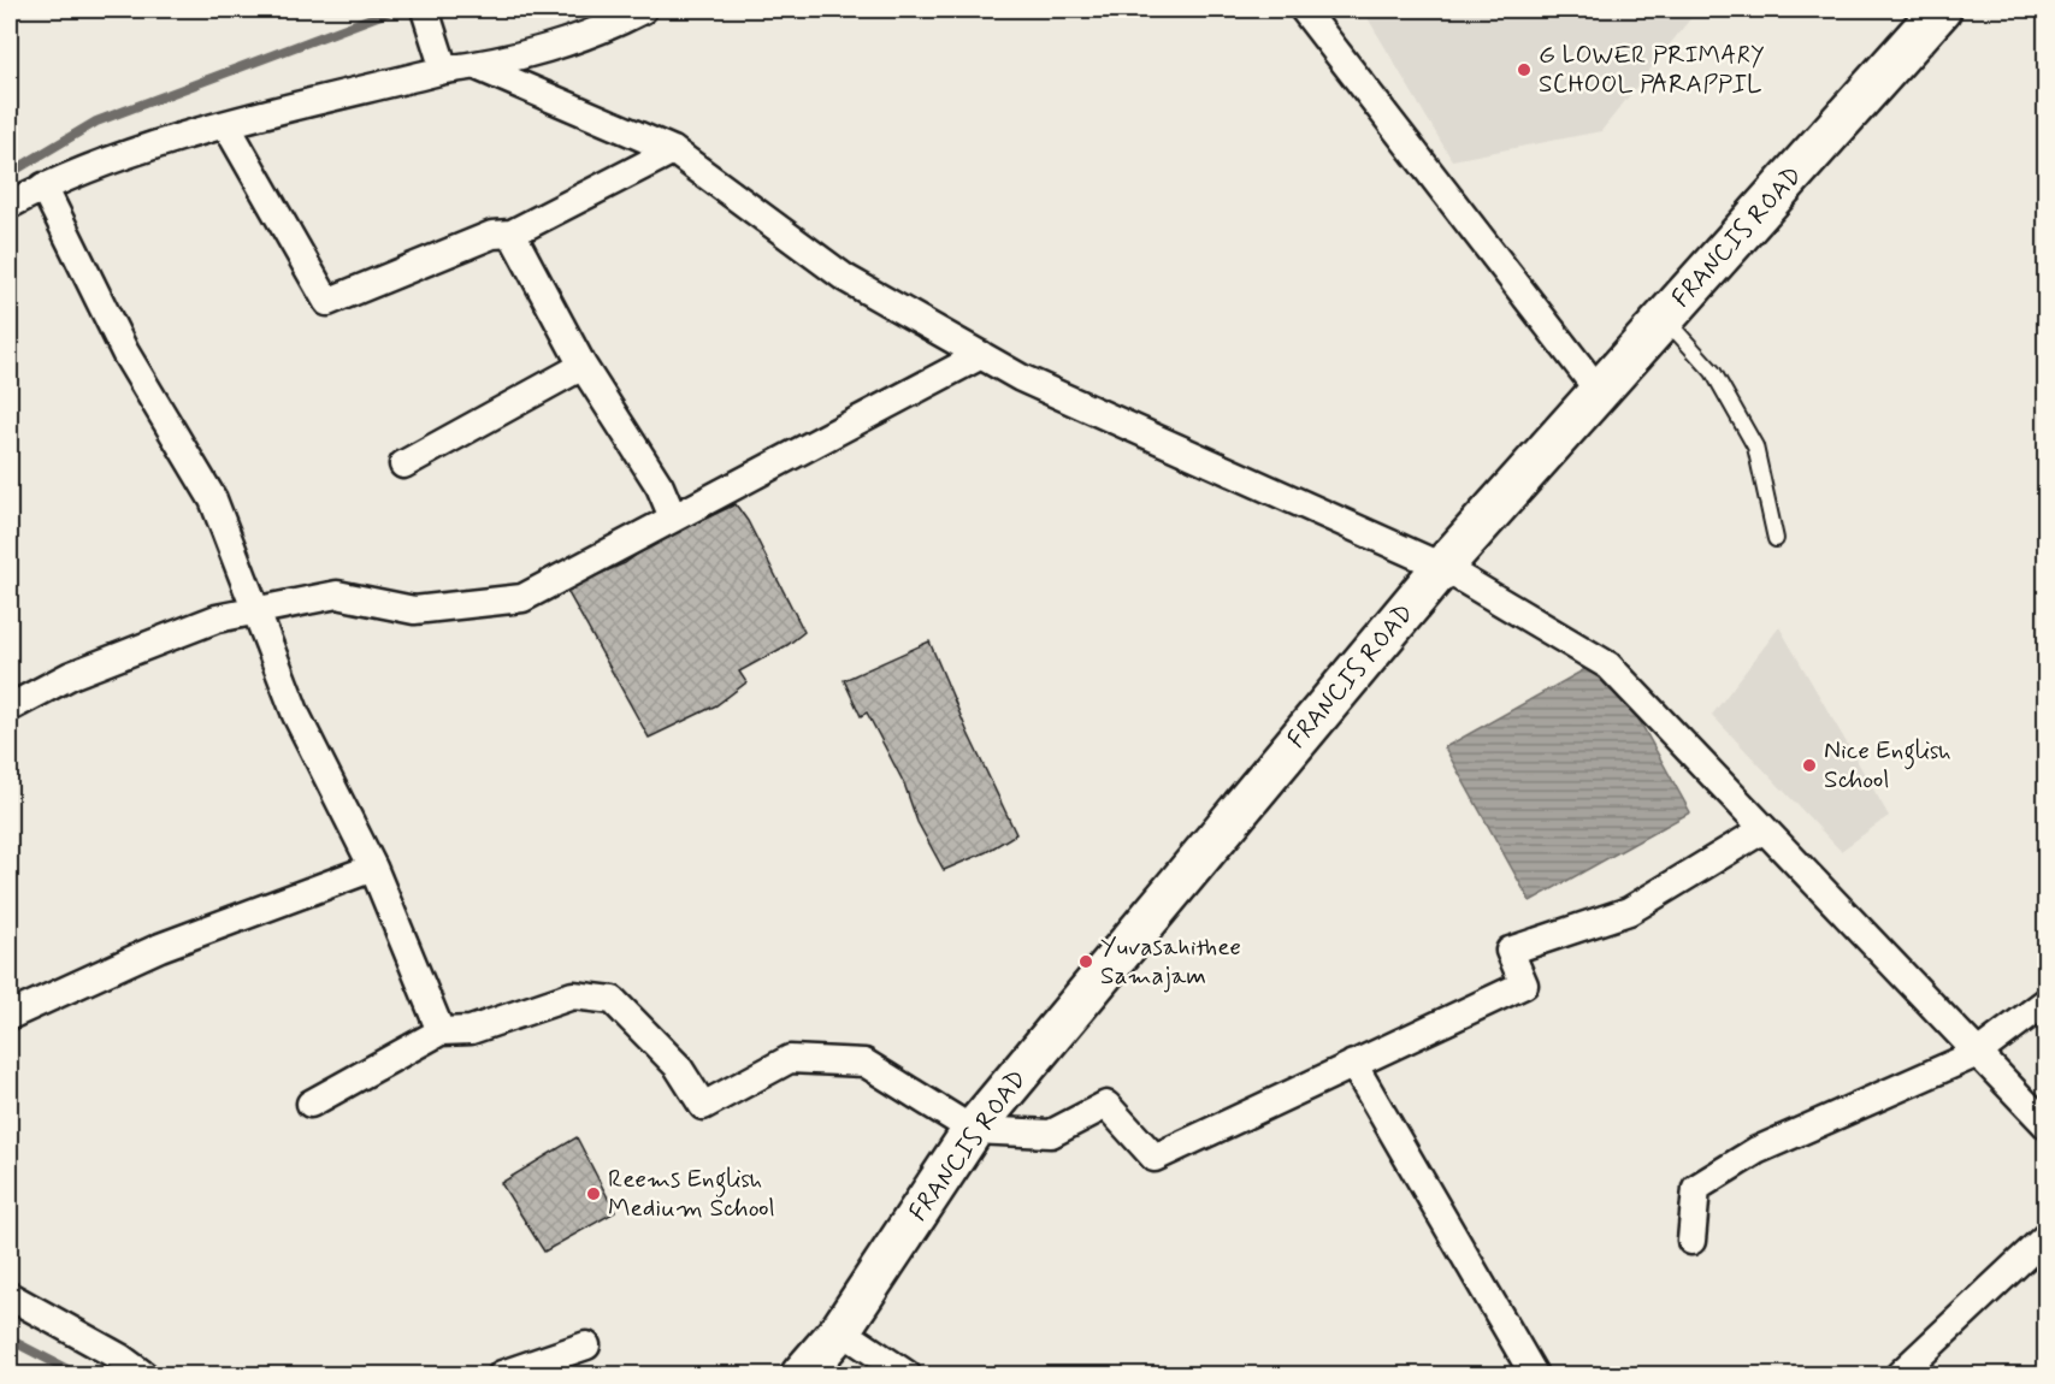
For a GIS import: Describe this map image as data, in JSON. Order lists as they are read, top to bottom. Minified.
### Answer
{"streets":{"main road":["FRANCIS ROAD"]},"places":["G LOWER PRIMARY SCHOOL PARAPPIL","Nice English School","Yuvasahithee Samajam","Reems English Medium School"]}
